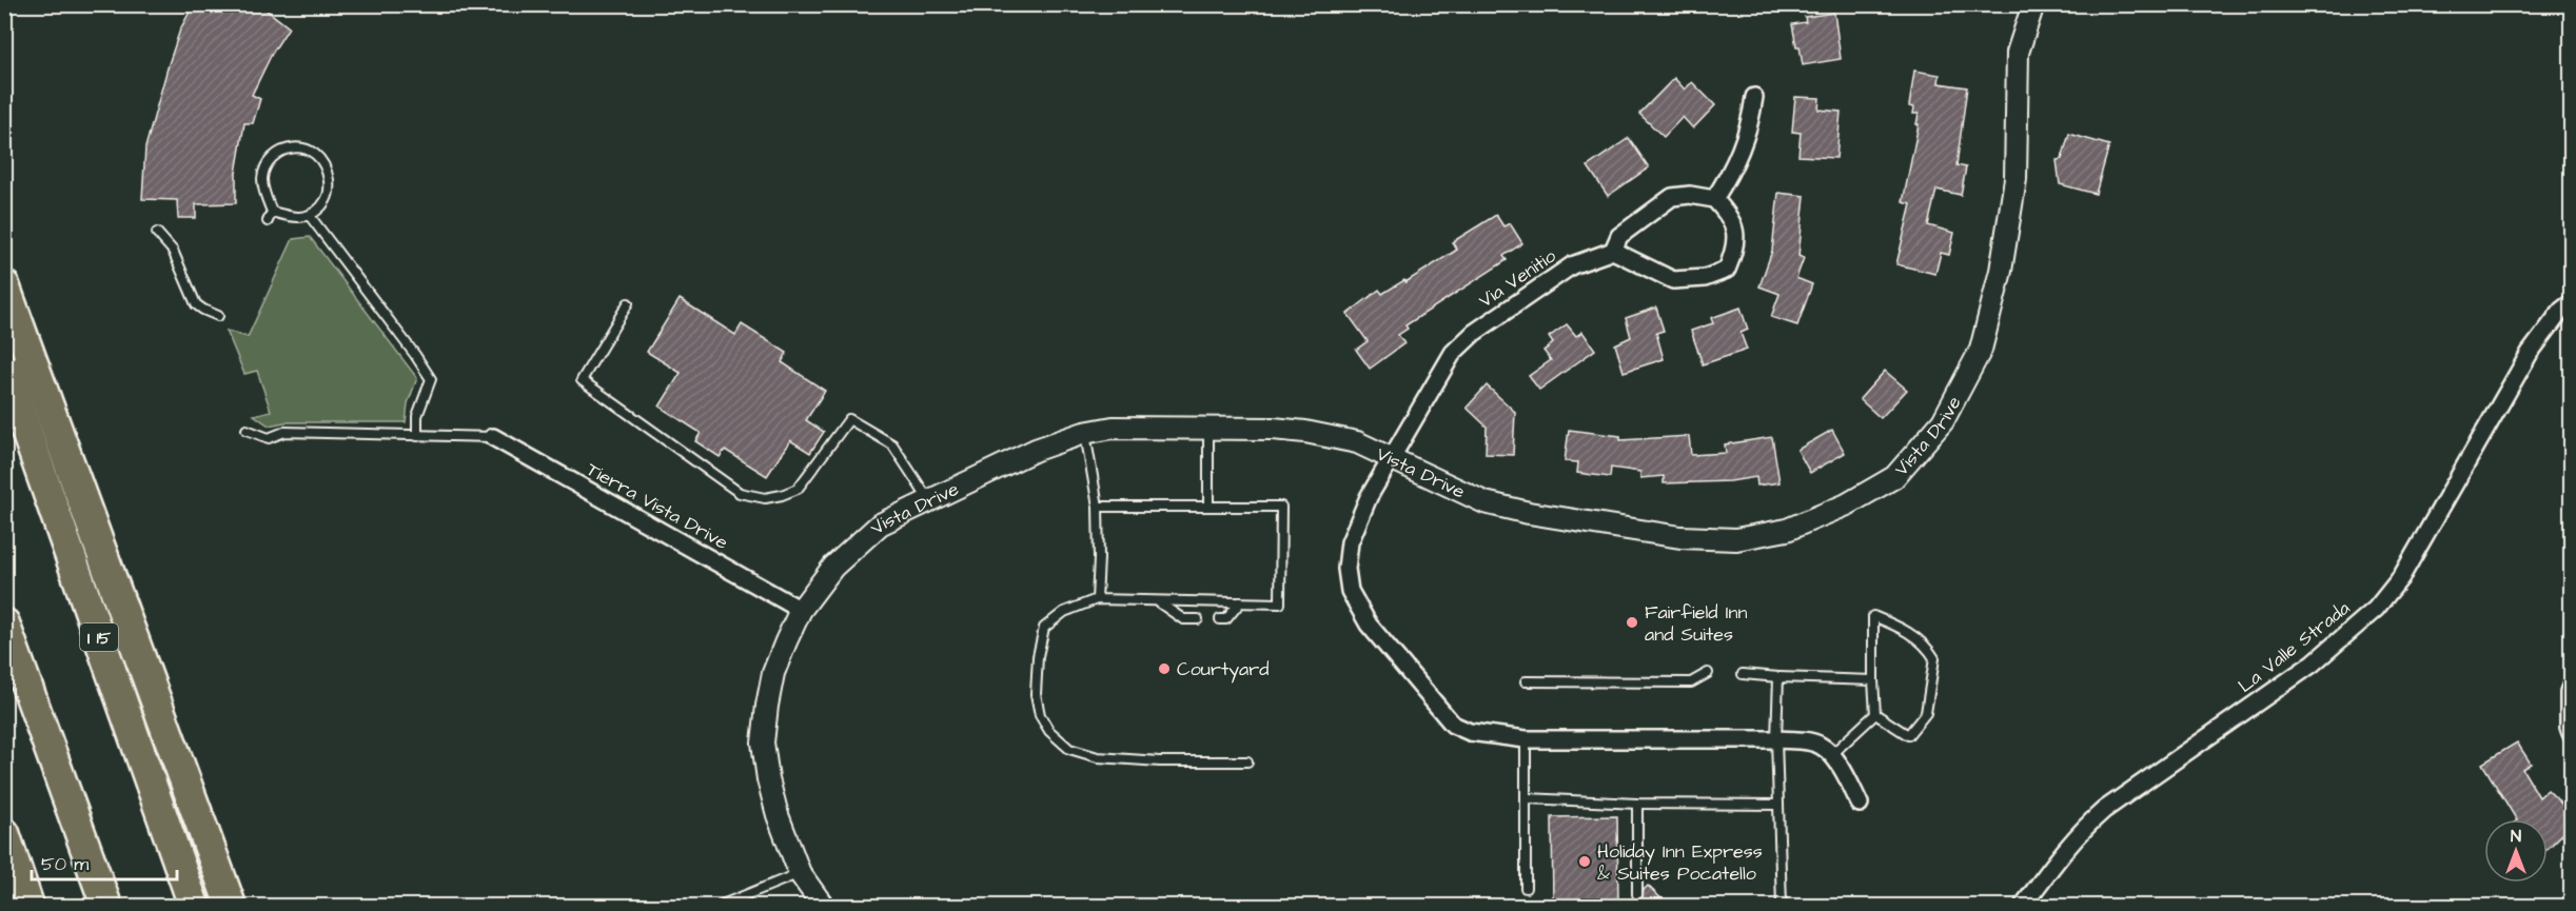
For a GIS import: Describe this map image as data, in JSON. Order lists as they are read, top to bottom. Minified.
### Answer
{"streets":{"highway":["I 15"],"street":["Via Venitio","Vista Drive","Tierra Vista Drive","La Valle Strada"]},"crossings":[["Via Venitio","Vista Drive"],["Vista Drive","Tierra Vista Drive"]],"places":["Fairfield Inn and Suites","Courtyard","Holiday Inn Express & Suites Pocatello"],"scale_bar":"50 m","north":"top"}
